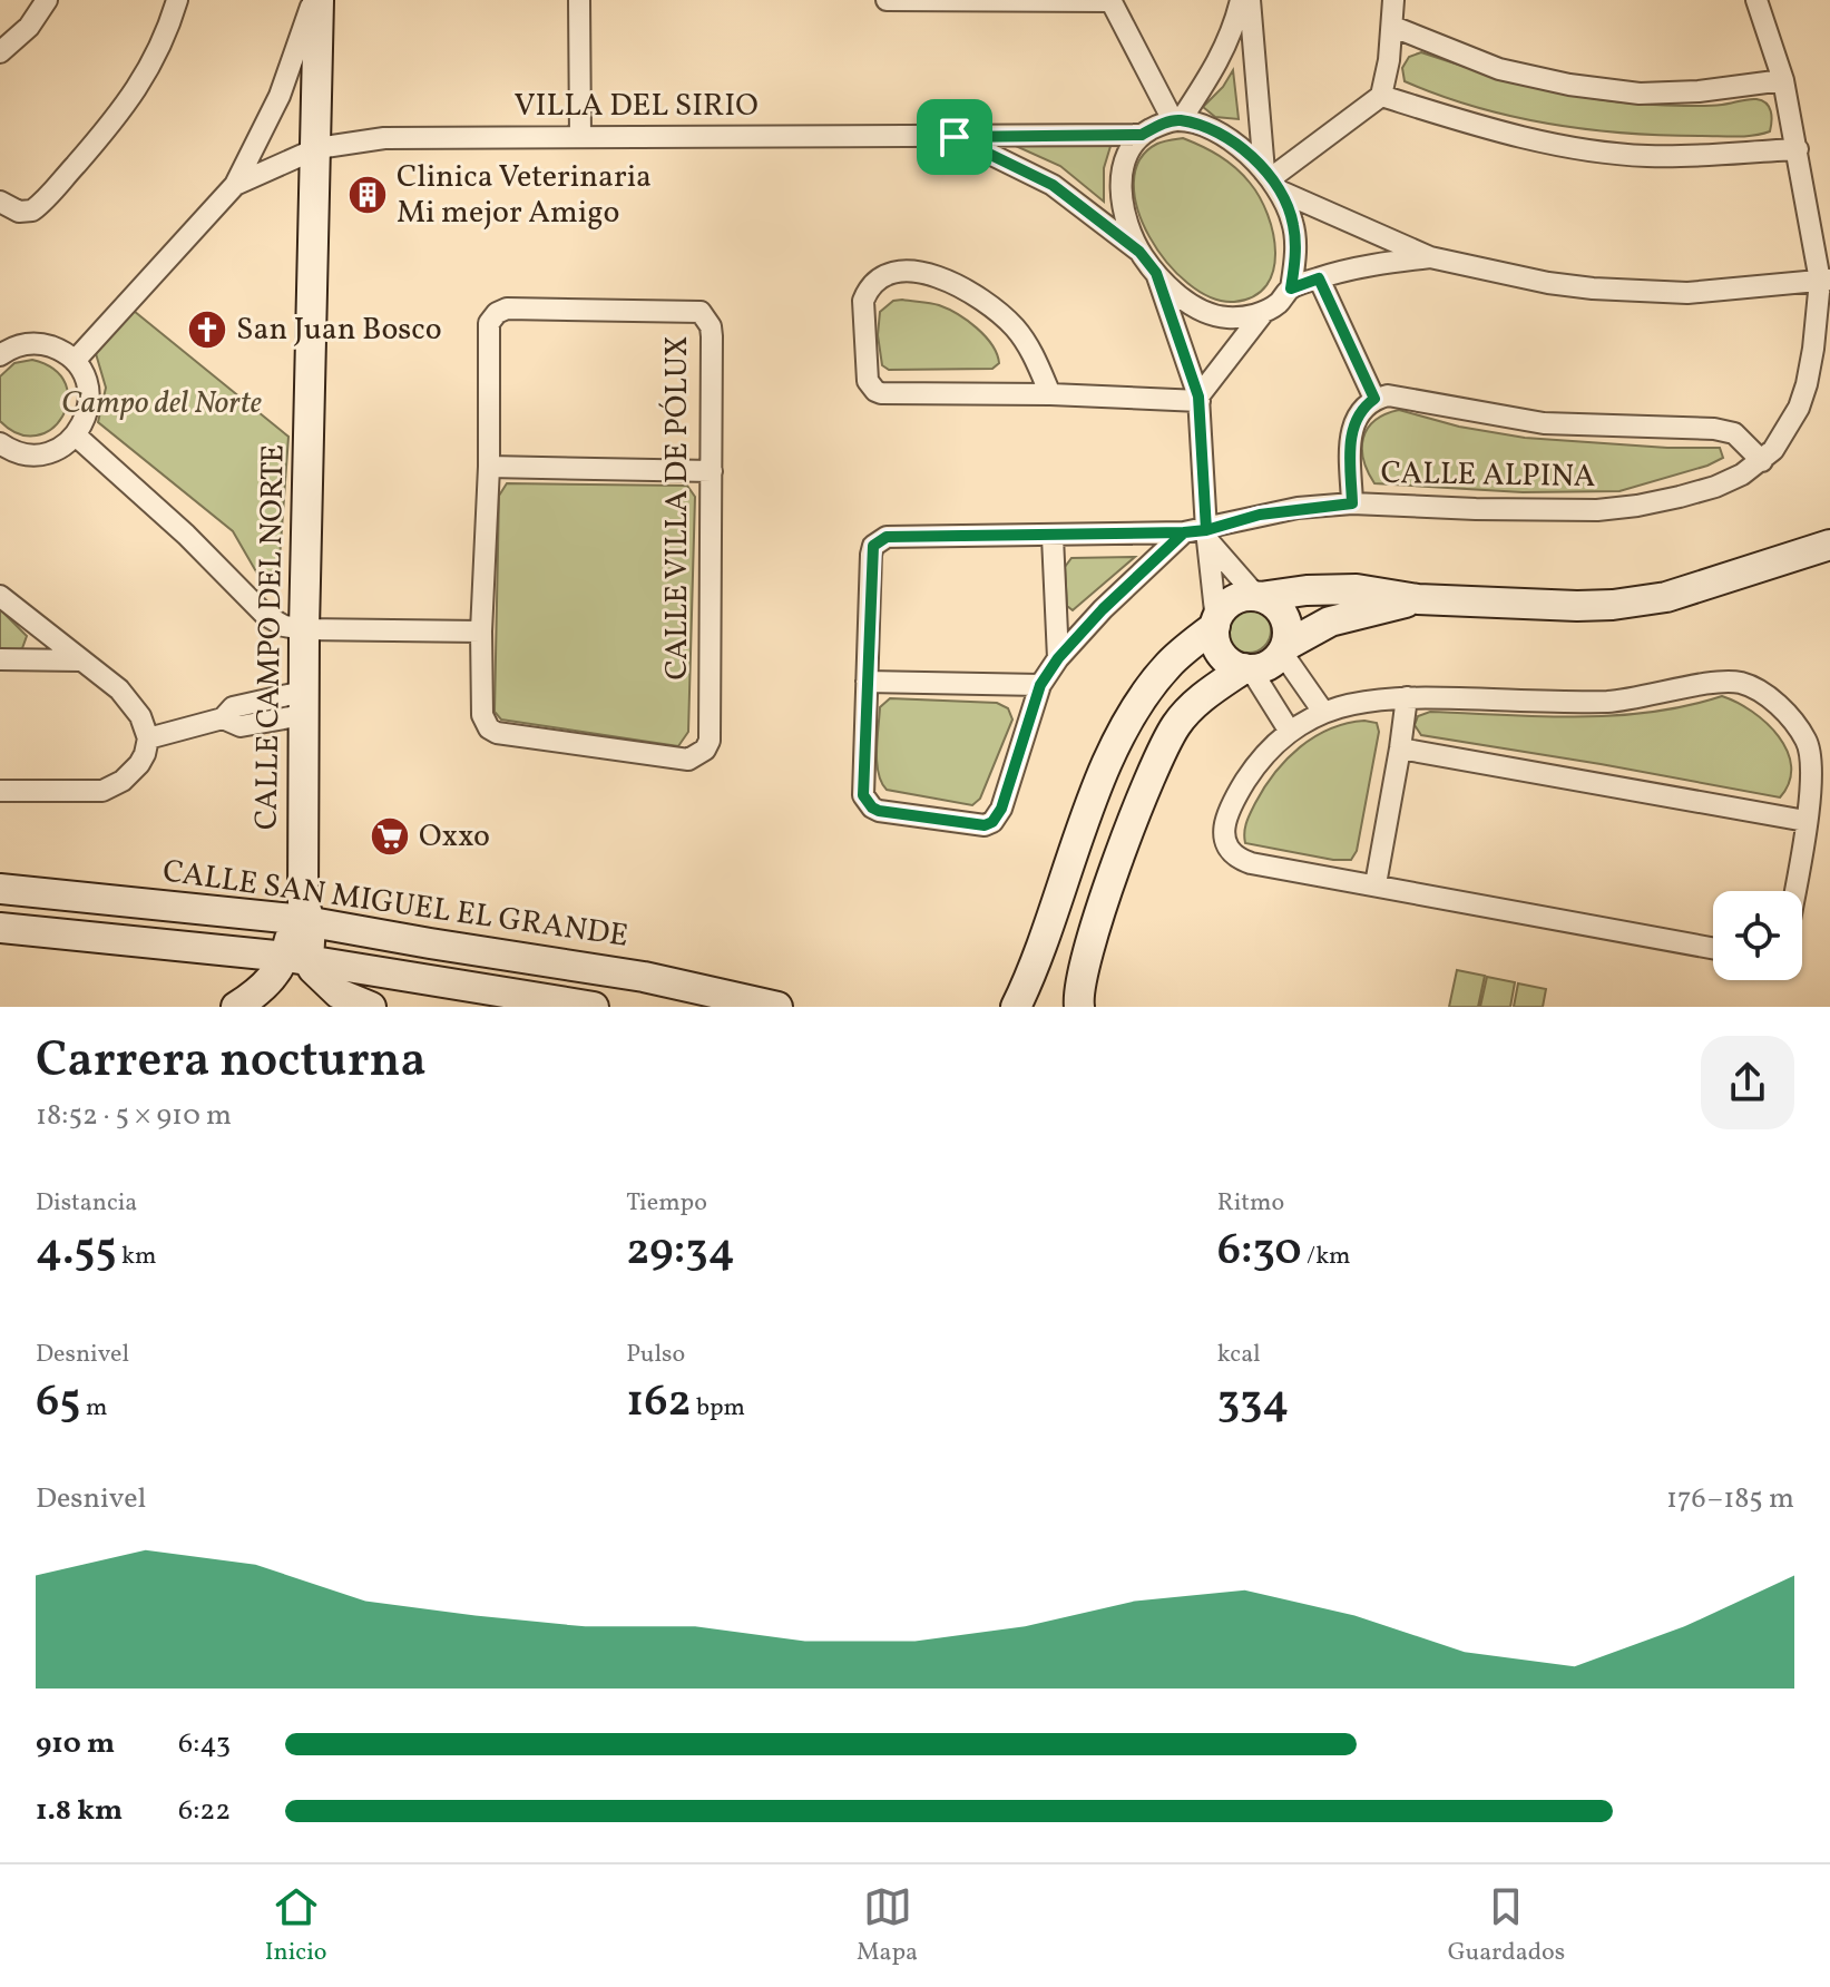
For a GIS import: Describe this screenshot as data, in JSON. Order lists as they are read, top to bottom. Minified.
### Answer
{"streets":{"street":["VILLA DEL SIRIO","CALLE ALPINA","CALLE VILLA DE PÓLUX","CALLE CAMPO DEL NORTE","CALLE SAN MIGUEL EL GRANDE"]},"crossings":[["VILLA DEL SIRIO","CALLE CAMPO DEL NORTE"],["CALLE CAMPO DEL NORTE","CALLE SAN MIGUEL EL GRANDE"]],"parks":["Campo del Norte"],"places":{"building":["Clinica Veterinaria Mi mejor Amigo"],"church":["San Juan Bosco"],"supermarket":["Oxxo"]},"page":{"heading":["Carrera nocturna","18:52 · 5 × 910 m"],"stats":[["Distancia","4.55 km"],["Tiempo","29:34"],["Ritmo","6:30 /km"],["Desnivel","65 m"],["Pulso","162 bpm"],["kcal","334"]],"chart":["Desnivel","176–185 m"],"list":[{"name":"910 m","note":"6:43"},{"name":"1.8 km","note":"6:22"}],"tabs":["Inicio","Mapa","Guardados"]}}
